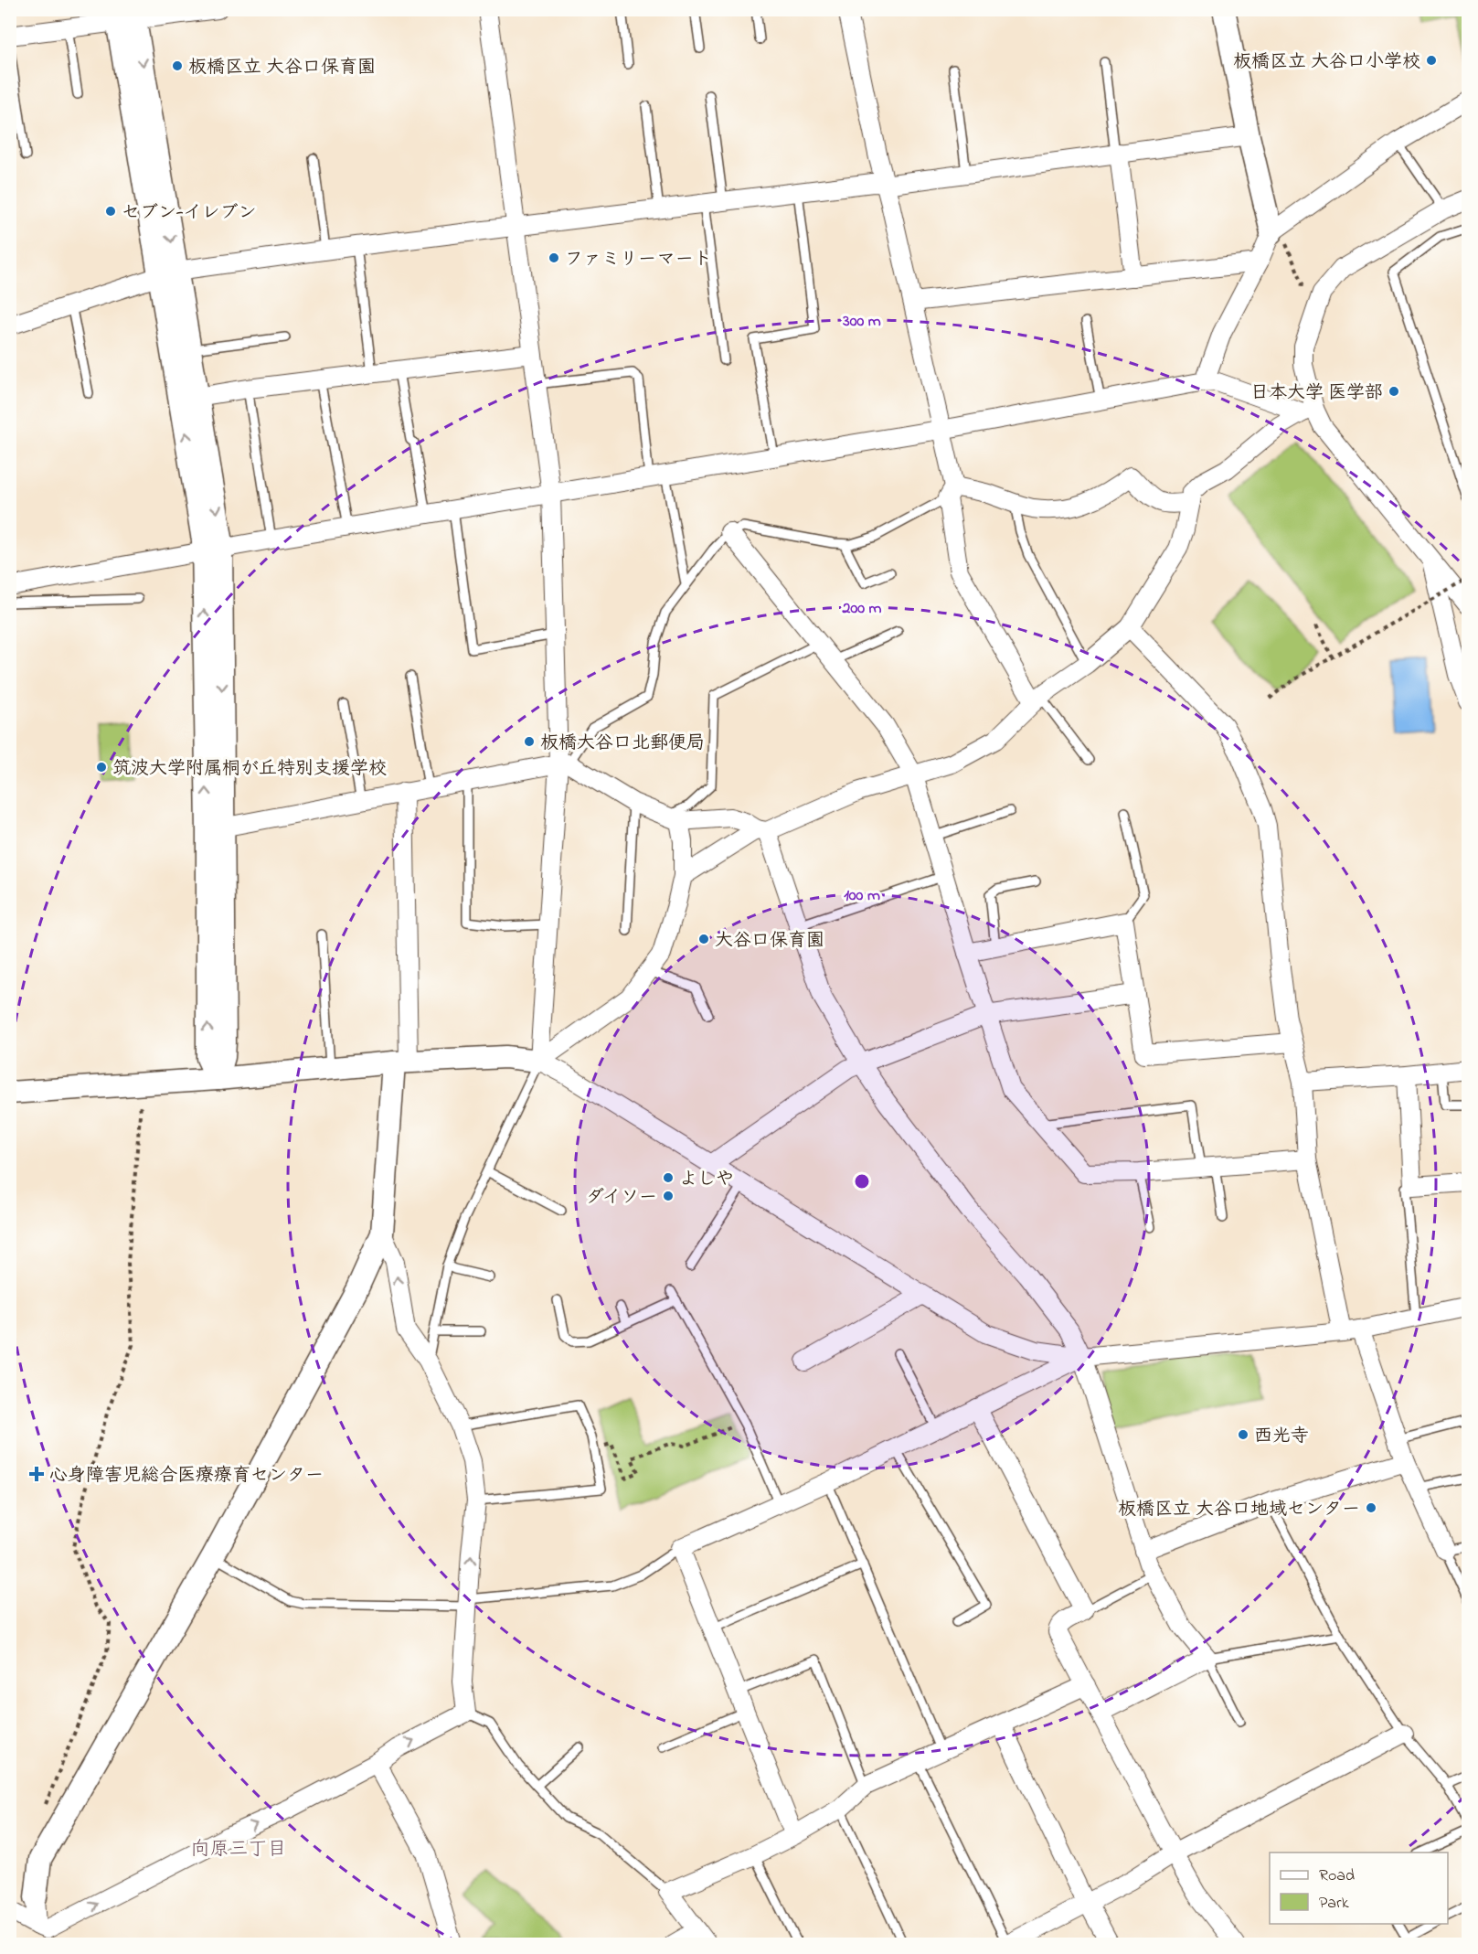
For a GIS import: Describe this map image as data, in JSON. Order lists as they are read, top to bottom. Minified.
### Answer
{"districts":["向原三丁目"],"places":{"other":["板橋区立 大谷口小学校","板橋区立 大谷口保育園","セブン-イレブン","ファミリーマート","日本大学 医学部","板橋大谷口北郵便局","筑波大学附属桐が丘特別支援学校","大谷口保育園","よしや","ダイソー","西光寺","板橋区立 大谷口地域センター"],"health":["心身障害児総合医療療育センター"]},"legend":["Road","Park"],"rings":["300 m","200 m","100 m"]}
